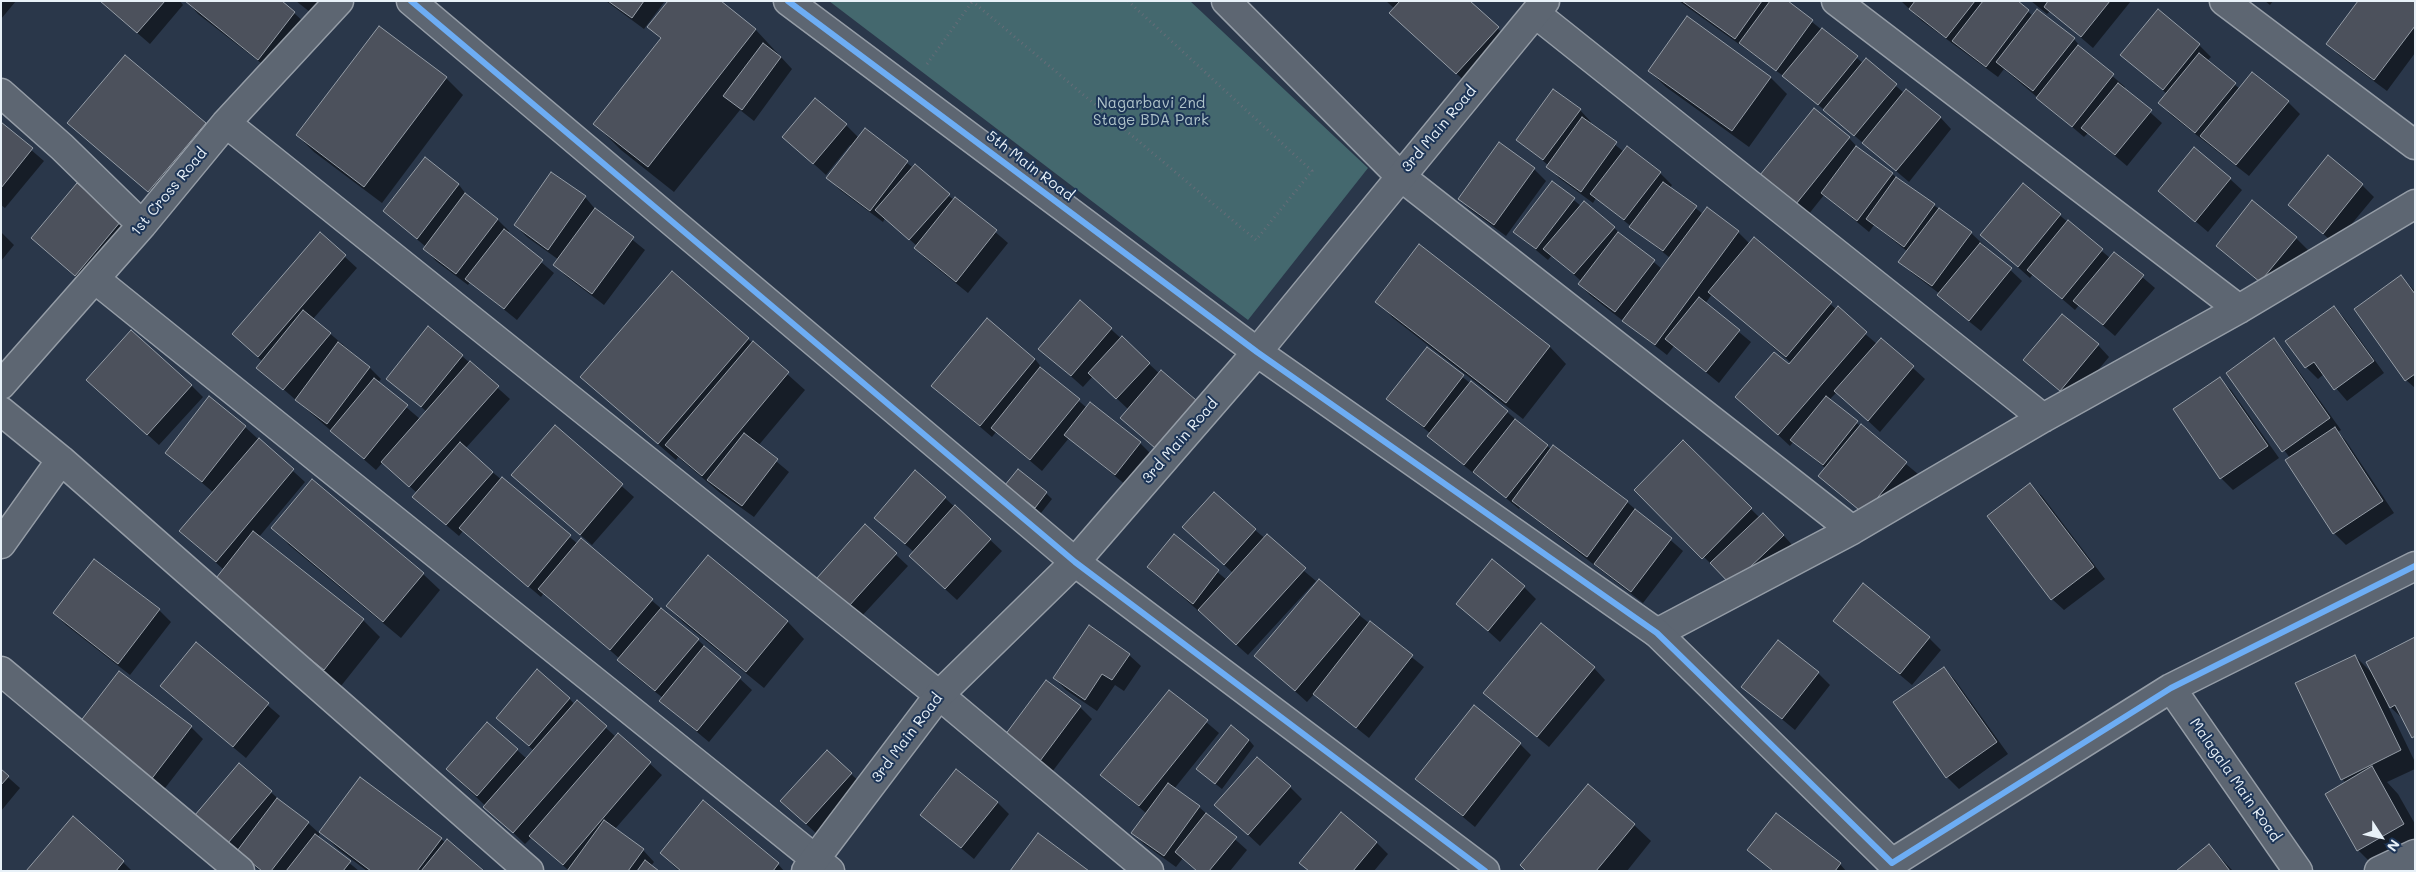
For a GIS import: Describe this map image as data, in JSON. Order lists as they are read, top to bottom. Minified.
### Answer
{"streets":{"street":["3rd Main Road","5th Main Road","1st Cross Road","Malagala Main Road"]},"crossings":[["3rd Main Road","5th Main Road"]],"parks":["Nagarbavi 2nd Stage BDA Park"],"north":"bottom right"}
